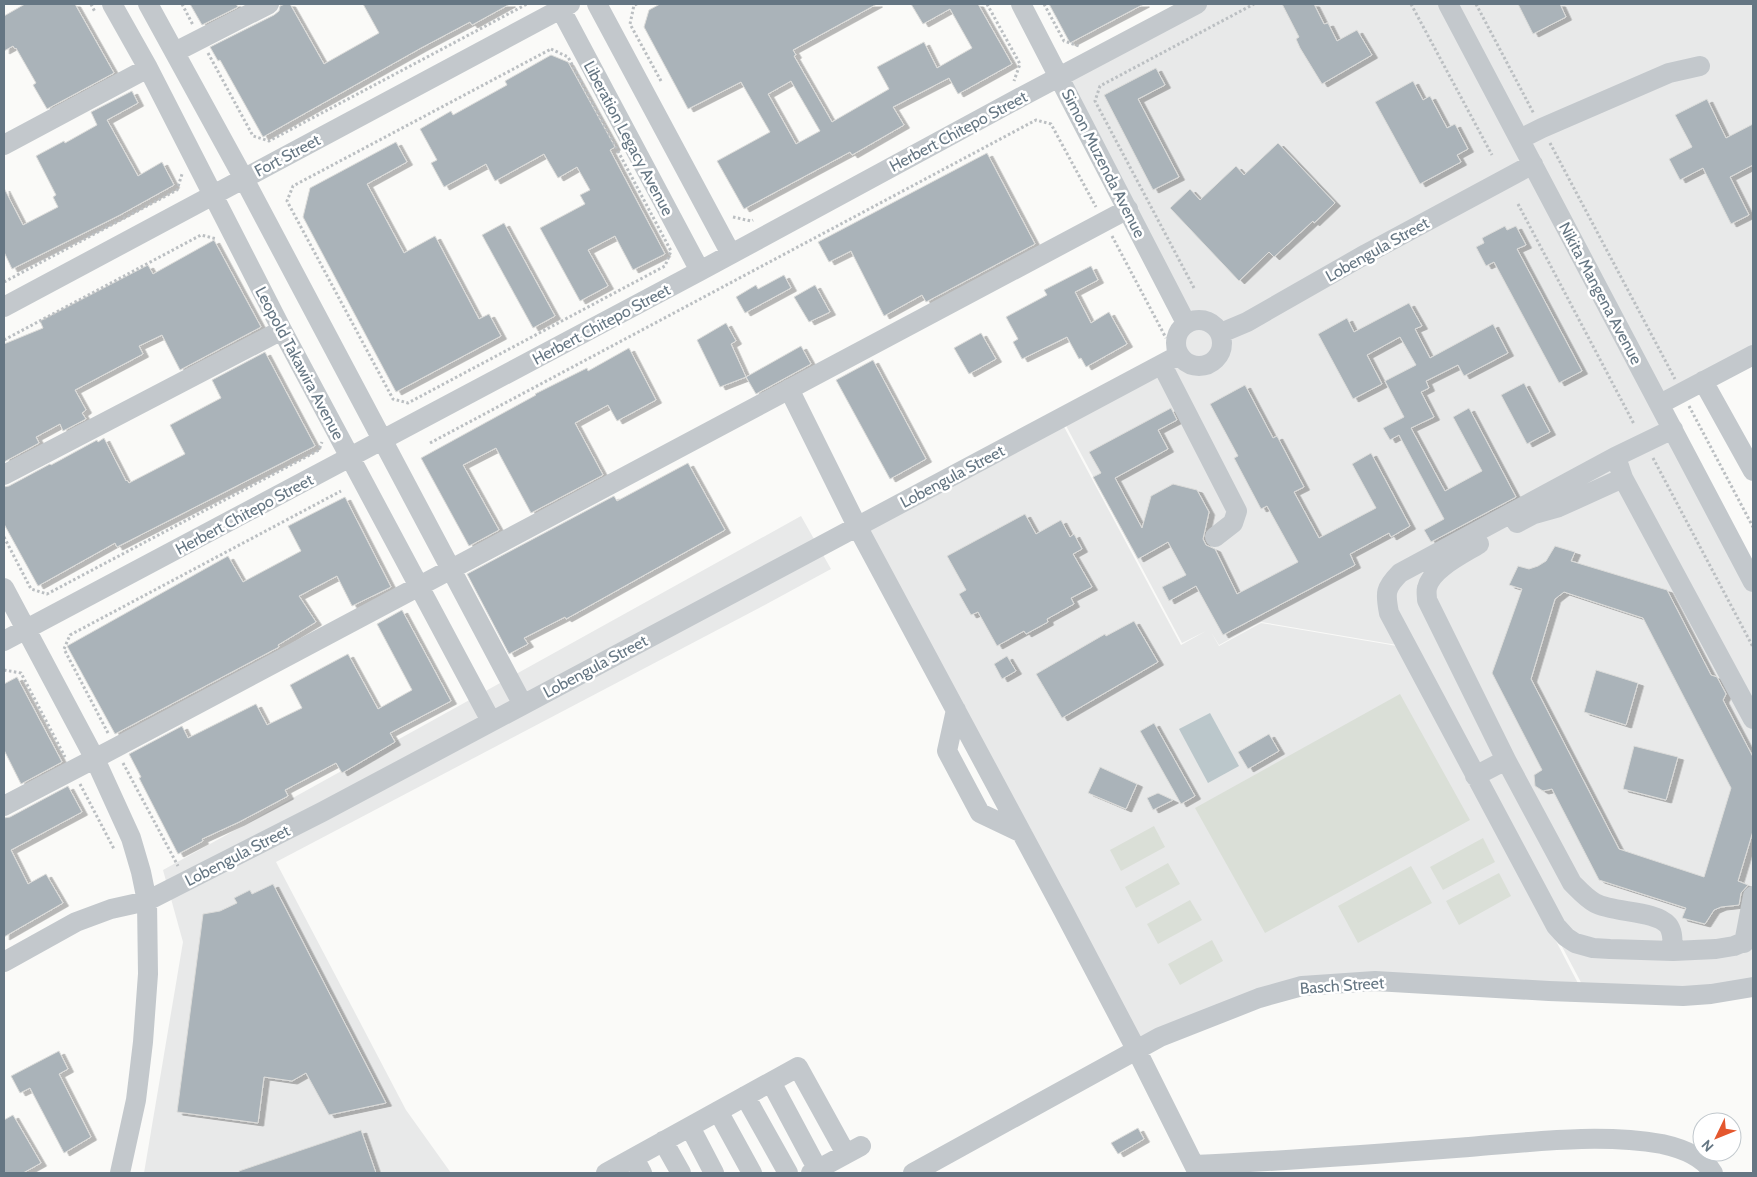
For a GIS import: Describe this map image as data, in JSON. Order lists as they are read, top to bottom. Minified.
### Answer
{"streets":{"street":["Herbert Chitepo Street","Liberation Legacy Avenue","Fort Street","Simon Muzenda Avenue","Lobengula Street","Nikita Mangena Avenue","Leopold Takawira Avenue","Basch Street"]},"crossings":[["Herbert Chitepo Street","Liberation Legacy Avenue"],["Herbert Chitepo Street","Simon Muzenda Avenue"],["Herbert Chitepo Street","Leopold Takawira Avenue"],["Liberation Legacy Avenue","Fort Street"],["Fort Street","Leopold Takawira Avenue"],["Simon Muzenda Avenue","Lobengula Street"],["Lobengula Street","Nikita Mangena Avenue"],["Lobengula Street","Leopold Takawira Avenue"]],"north":"bottom left"}
